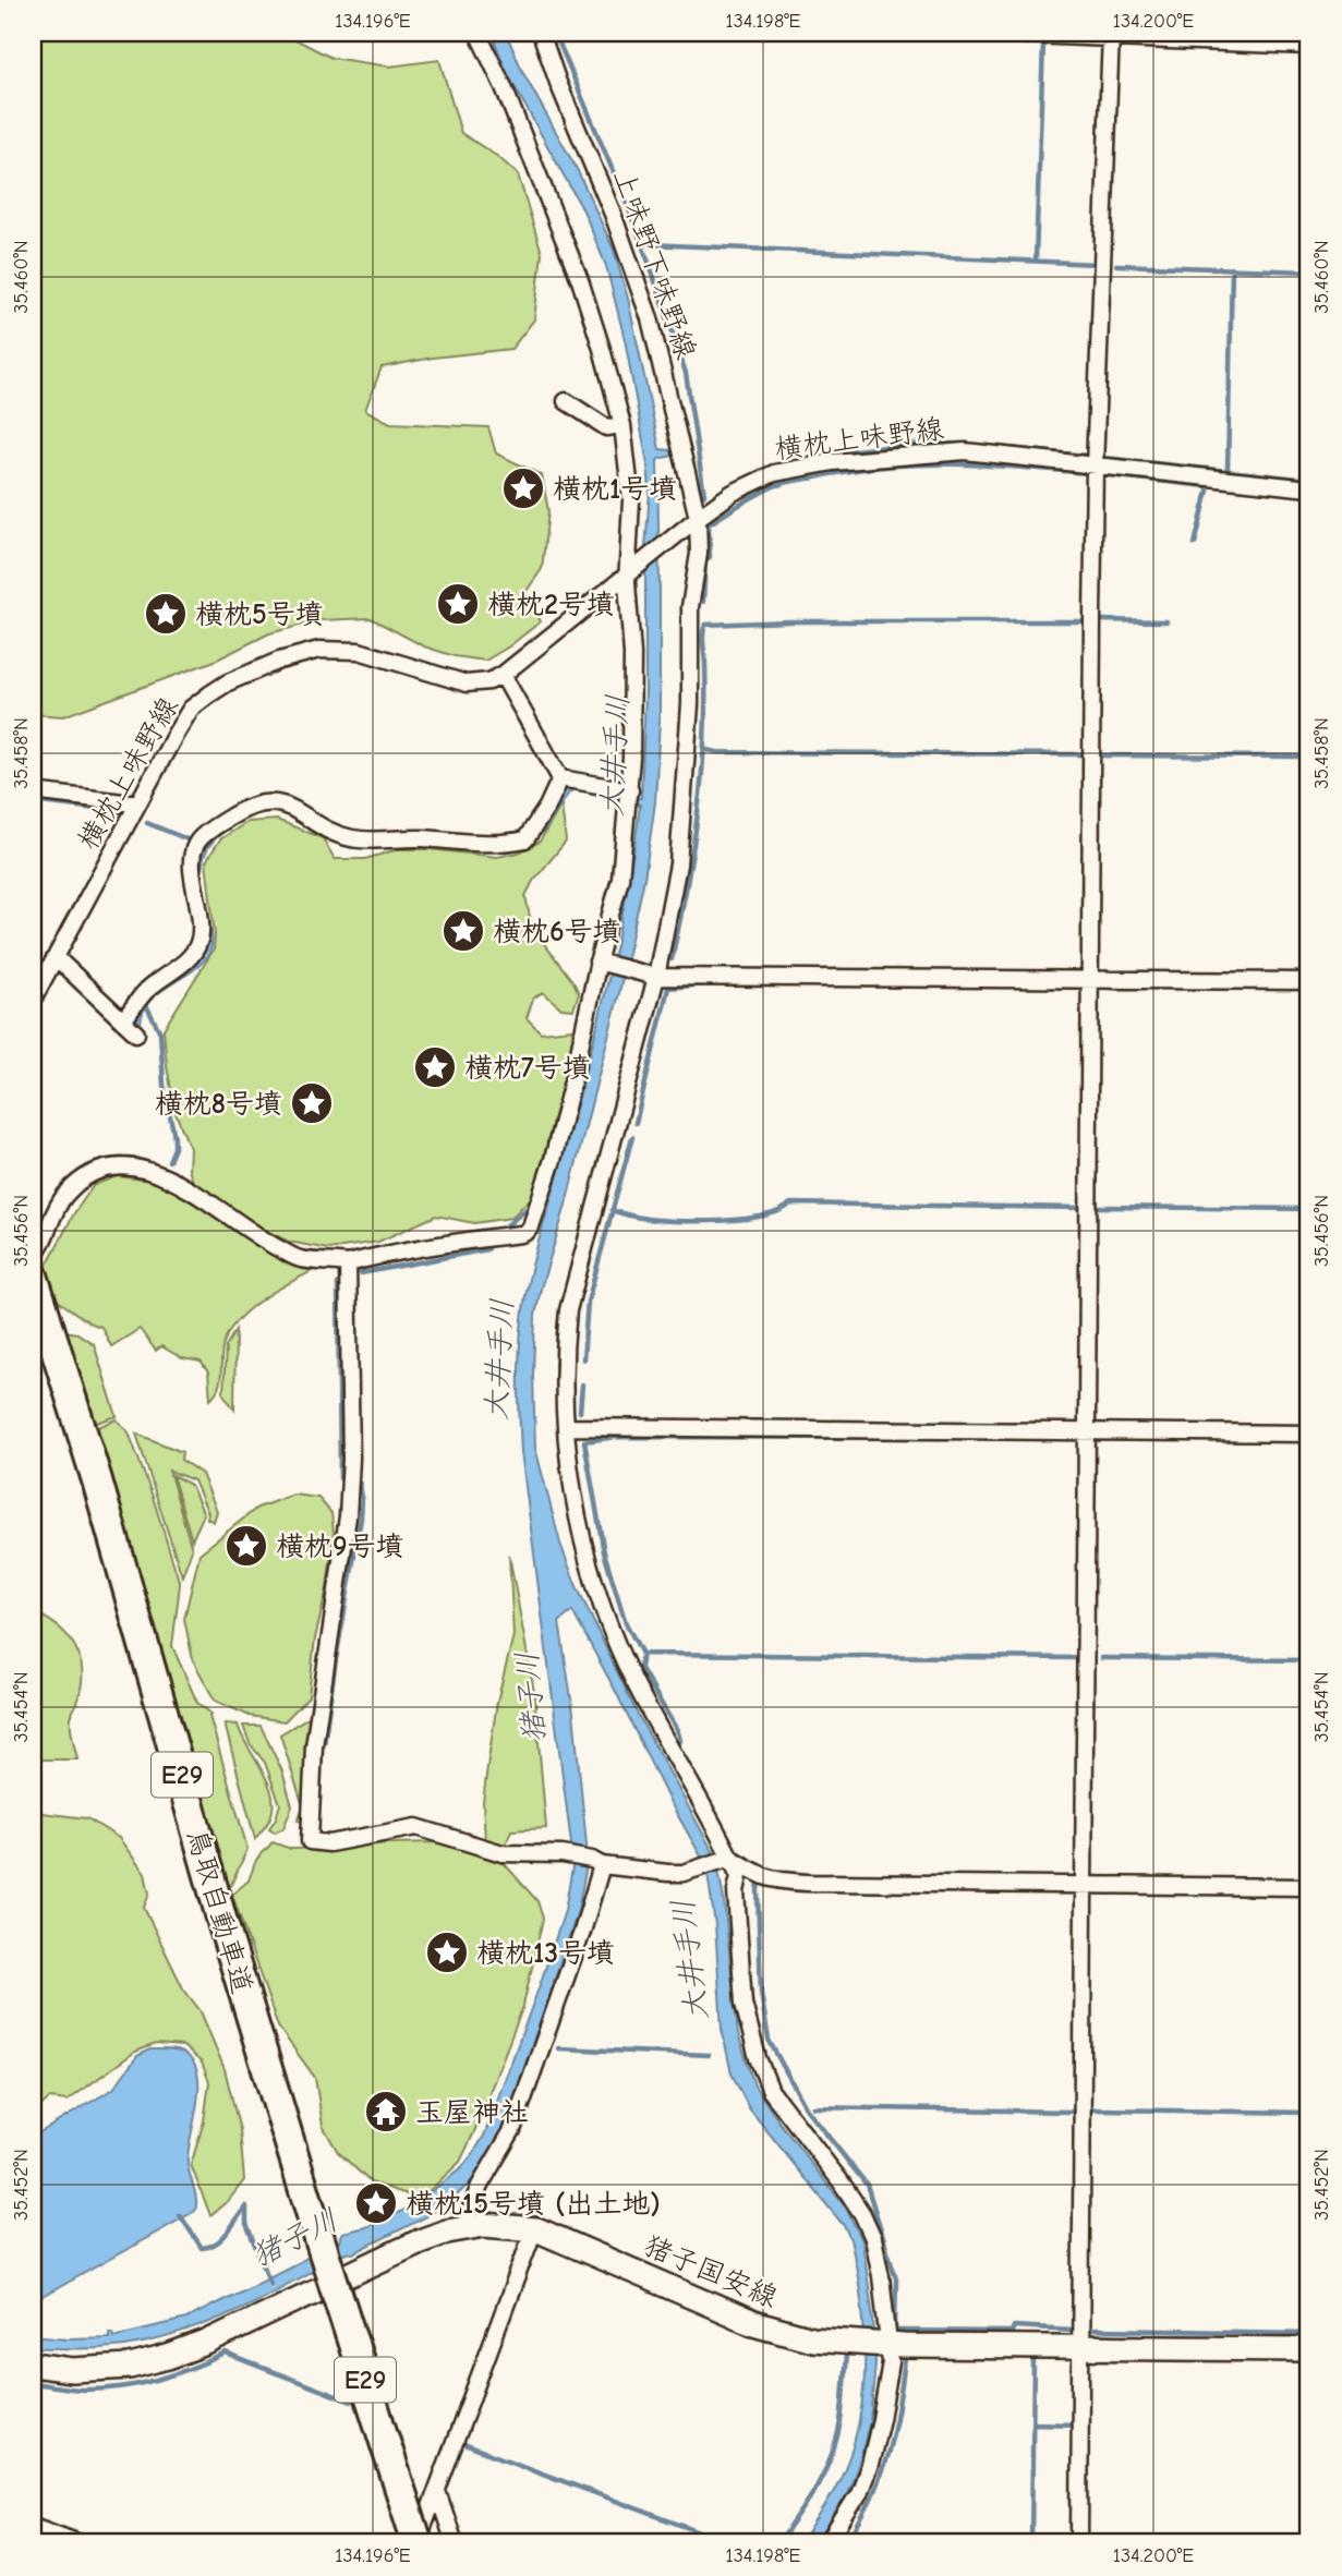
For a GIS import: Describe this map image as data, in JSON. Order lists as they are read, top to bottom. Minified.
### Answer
{"streets":{"highway":["E29","鳥取自動車道"],"main road":["猪子国安線"],"street":["上味野下味野線","横枕上味野線"]},"crossings":[["上味野下味野線","横枕上味野線"]],"water":["大井手川","猪子川"],"places":{"place":["横枕1号墳","横枕2号墳","横枕5号墳","横枕6号墳","横枕7号墳","横枕8号墳","横枕9号墳","横枕13号墳","横枕15号墳 (出土地)"],"temple":["玉屋神社"]},"coordinates":["134.196°E","134.198°E","134.200°E","35.460°N","35.458°N","35.456°N","35.454°N","35.452°N"]}
